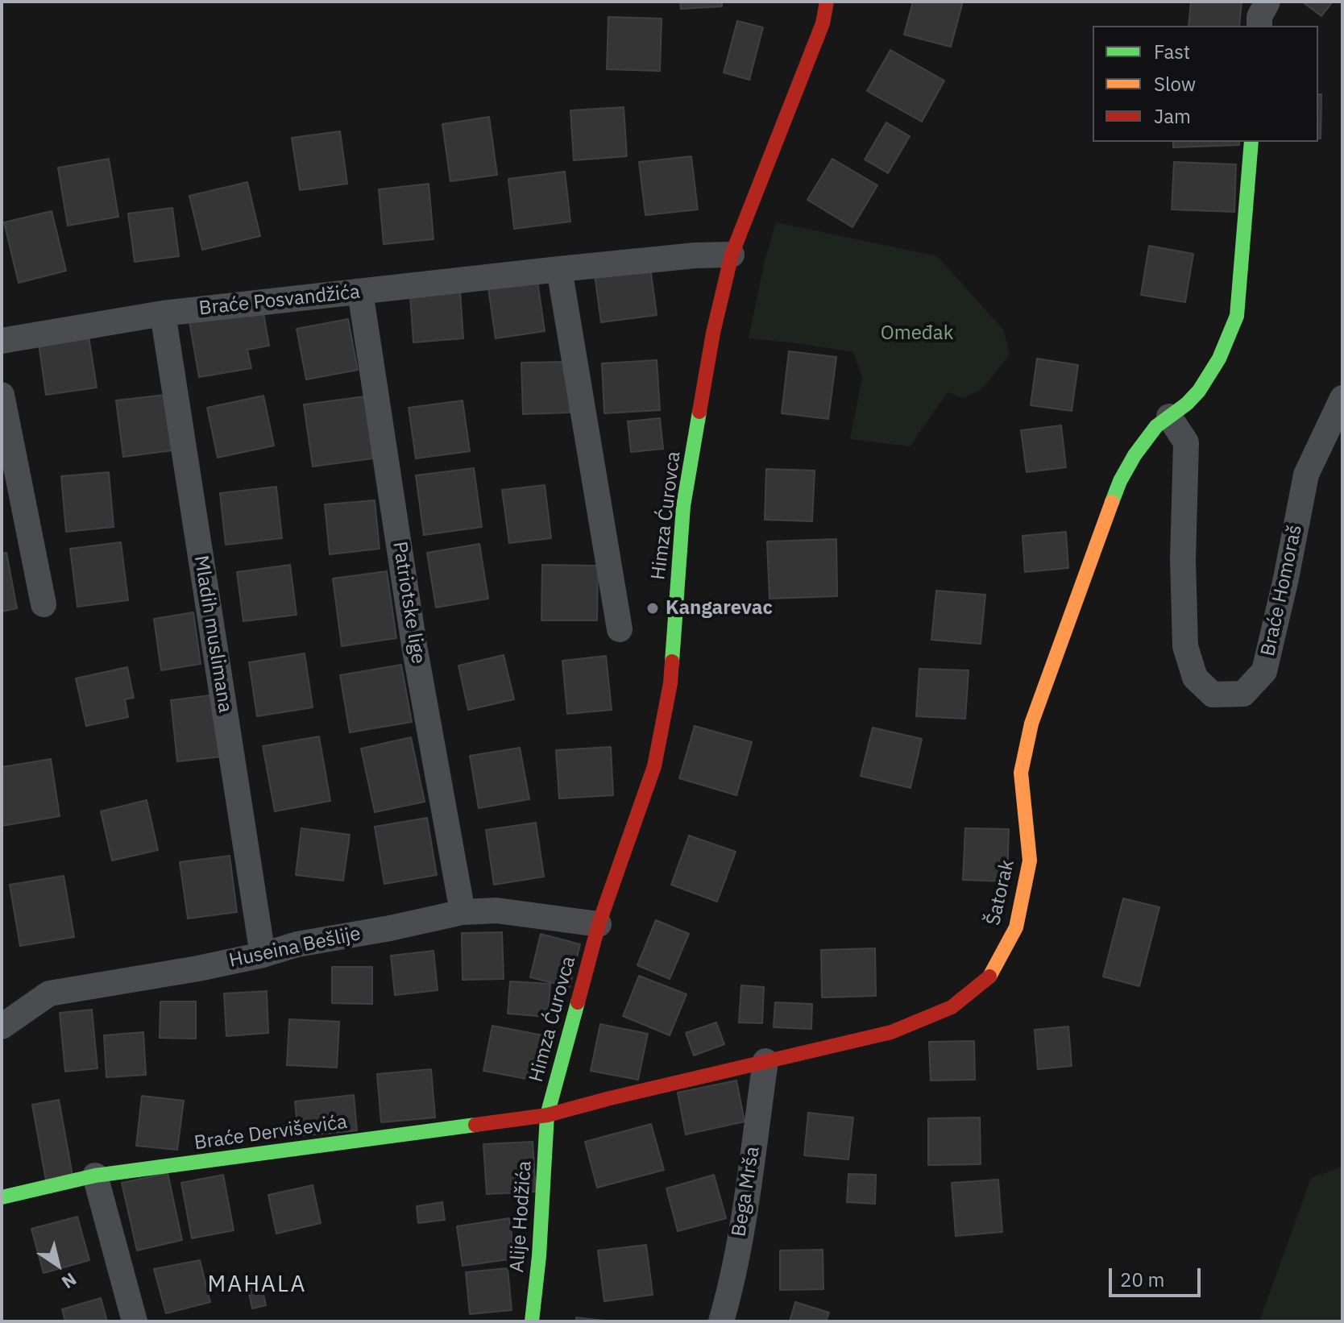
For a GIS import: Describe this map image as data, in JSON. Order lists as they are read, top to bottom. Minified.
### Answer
{"streets":{"street":["Braće Posvandžića","Himza Ćurovca","Braće Homoraš","Patriotske lige","Mladih muslimana","Šatorak","Huseina Bešlije","Braće Derviševića","Bega Mrša","Alije Hodžića"]},"crossings":[["Braće Posvandžića","Himza Ćurovca"],["Braće Posvandžića","Patriotske lige"],["Braće Posvandžića","Mladih muslimana"],["Himza Ćurovca","Šatorak"],["Himza Ćurovca","Huseina Bešlije"],["Himza Ćurovca","Braće Derviševića"],["Himza Ćurovca","Alije Hodžića"],["Braće Homoraš","Šatorak"],["Patriotske lige","Huseina Bešlije"],["Mladih muslimana","Huseina Bešlije"],["Šatorak","Braće Derviševića"],["Šatorak","Bega Mrša"],["Šatorak","Alije Hodžića"],["Braće Derviševića","Alije Hodžića"]],"districts":["MAHALA"],"parks":["Omeđak"],"places":["Kangarevac"],"legend":["Fast","Slow","Jam"],"scale_bar":"20 m","north":"bottom right"}
